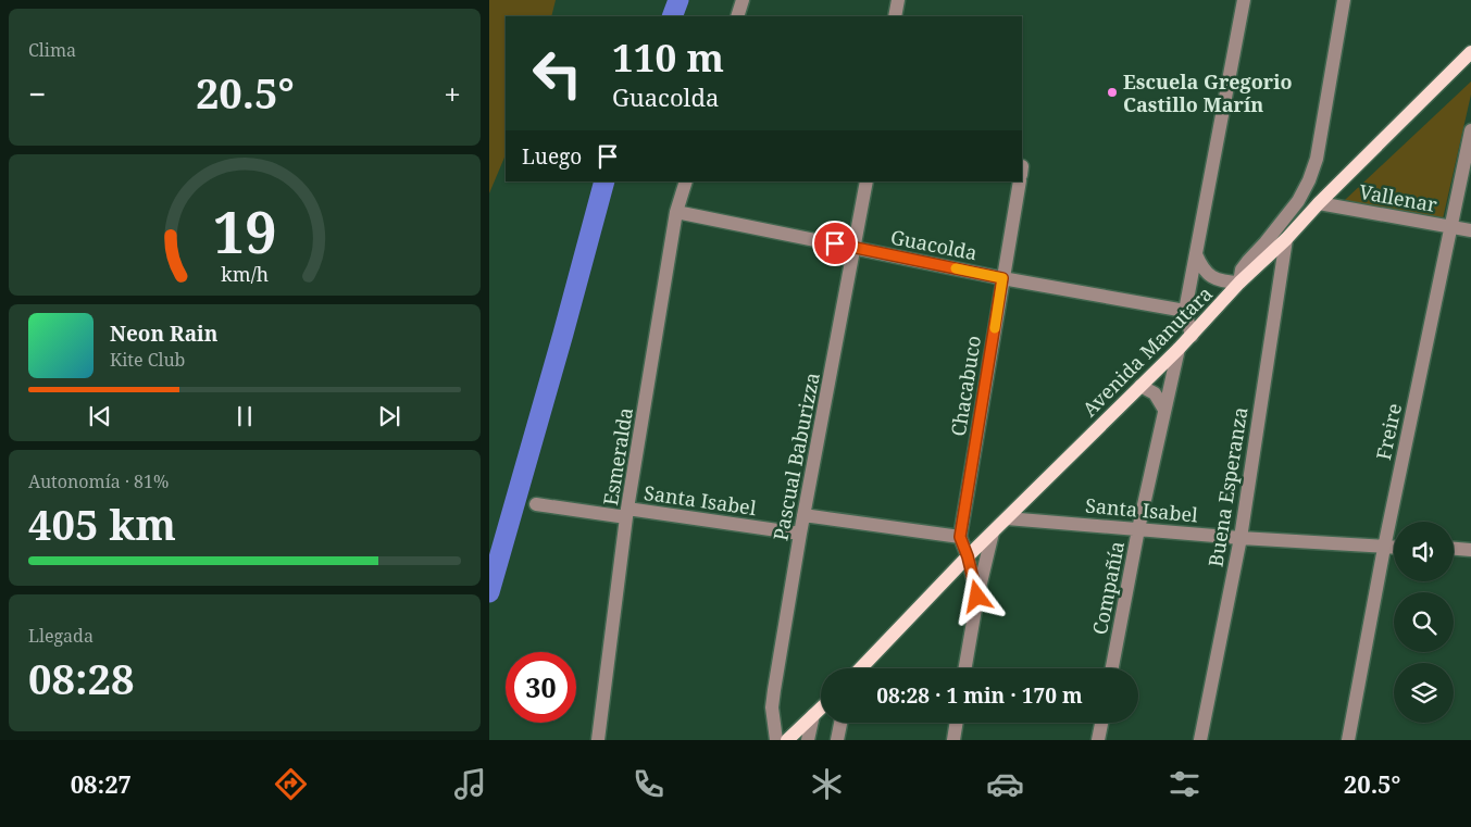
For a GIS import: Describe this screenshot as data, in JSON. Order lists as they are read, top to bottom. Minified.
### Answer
{"streets":{"main road":["Avenida Manutara"],"street":["Vallenar","Guacolda","Chacabuco","Freire","Esmeralda","Pascual Baburizza","Buena Esperanza","Santa Isabel","Compañía"]},"crossings":[["Vallenar","Avenida Manutara"],["Vallenar","Freire"],["Guacolda","Chacabuco"],["Guacolda","Esmeralda"],["Guacolda","Pascual Baburizza"],["Avenida Manutara","Buena Esperanza"],["Avenida Manutara","Santa Isabel"],["Avenida Manutara","Compañía"],["Freire","Santa Isabel"],["Esmeralda","Santa Isabel"],["Pascual Baburizza","Santa Isabel"],["Buena Esperanza","Santa Isabel"],["Santa Isabel","Compañía"]],"places":["Escuela Gregorio Castillo Marín"],"page":{"tile":["Clima",["Autonomía · 81%","405 km"],["Llegada","08:28"]],"turn":["110 m","Guacolda"],"heat":["−","20.5°","+"],"then":"Luego","song":["Neon Rain","Kite Club"],"limit":"30","trip":"08:28 · 1 min · 170 m","tabs":["08:27","20.5°"],"gauge":["19","km/h"]}}
